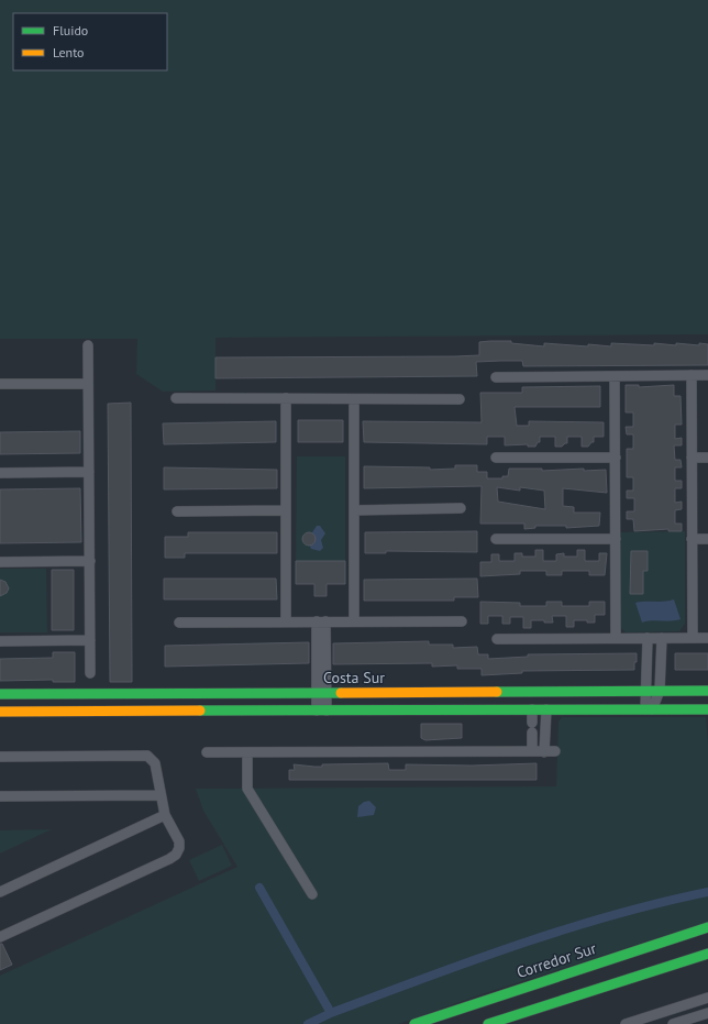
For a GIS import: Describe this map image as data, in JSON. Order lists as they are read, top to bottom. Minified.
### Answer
{"streets":{"main road":["Costa Sur","Corredor Sur"]},"legend":["Fluido","Lento"]}
